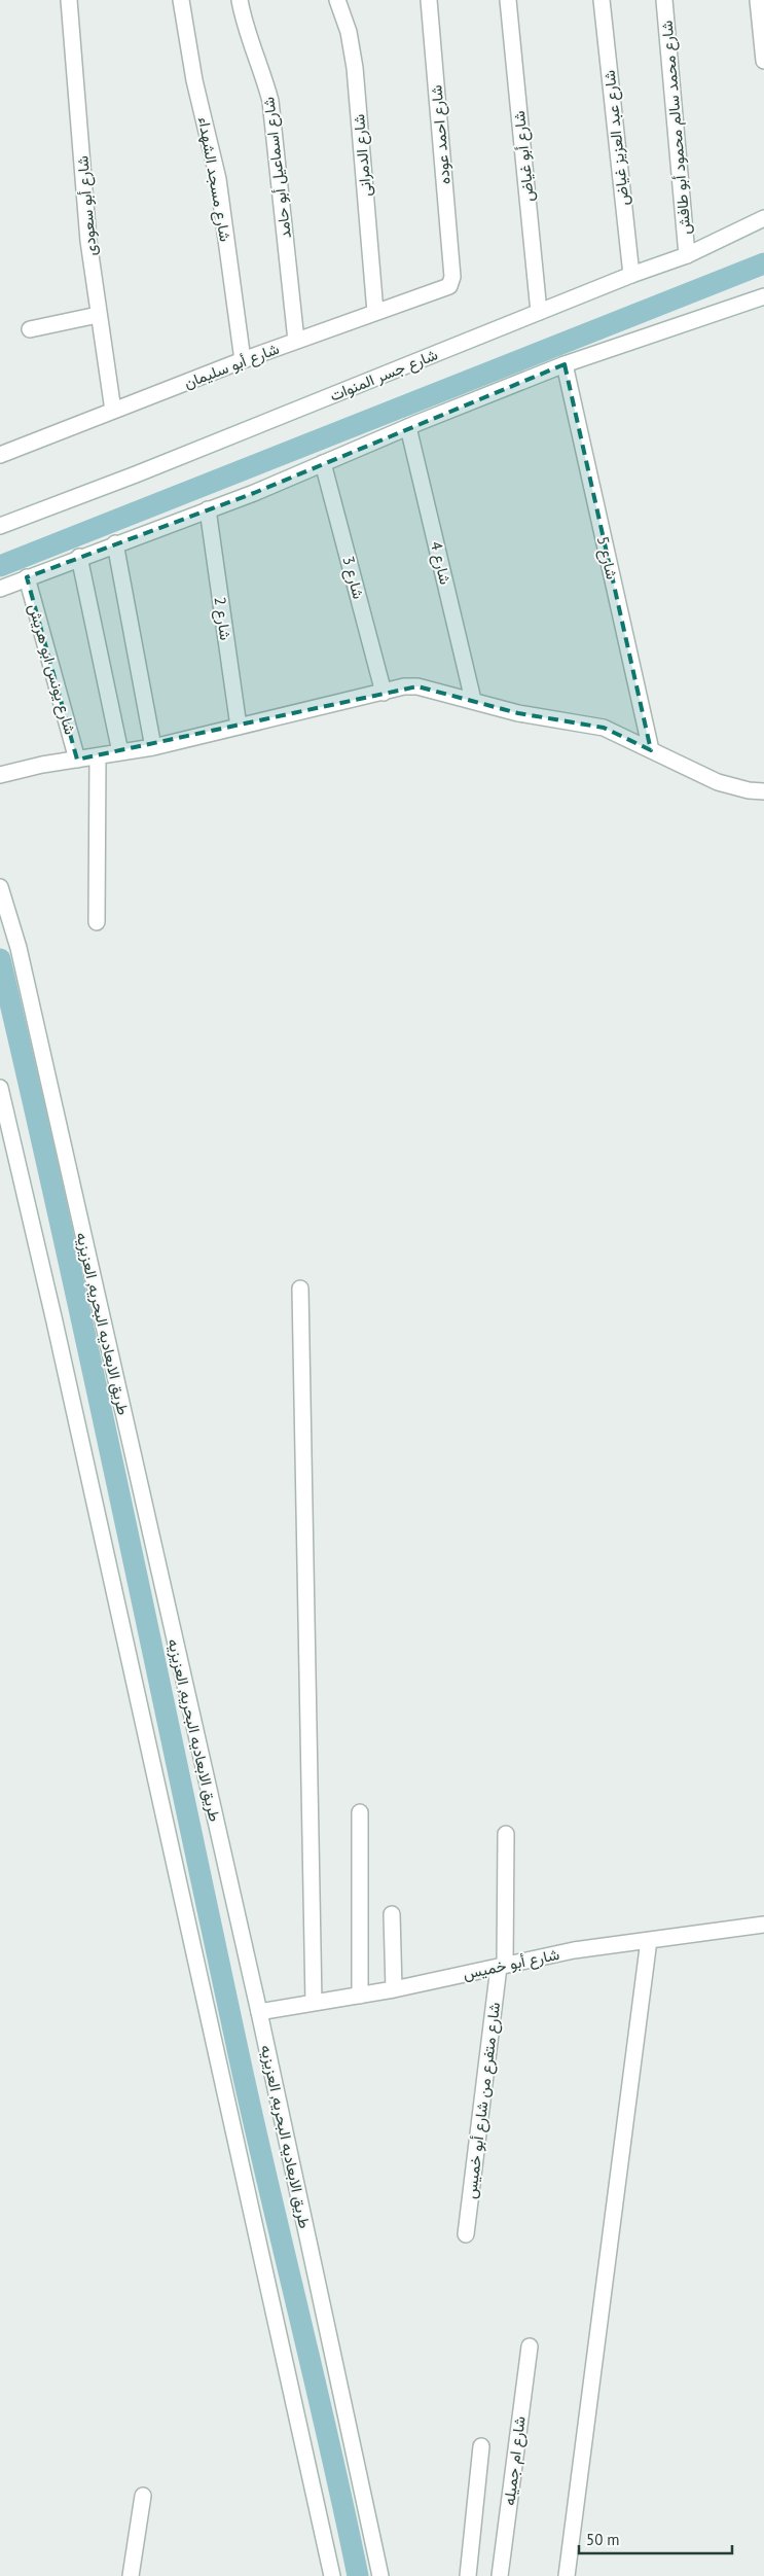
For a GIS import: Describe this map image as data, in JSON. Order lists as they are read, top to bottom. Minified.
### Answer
{"streets":{"street":["شارع محمد سالم محمود أبو طافش","شارع احمد عوده","شارع عبد العزيز غياض","شارع الدمرانى","شارع أبو غياض","شارع اسماعيل أبو حامد","شارع مسجد الشهداء","شارع أبو سعودى","شارع أبو سليمان","شارع جسر المنوات","شارع 5","شارع 4","شارع 3","شارع 2","شارع يونس ابو هريش","طريق الابعاديه البحريه, العزيزيه","شارع أبو خميس","شارع متفرع من شارع أبو خميس","شارع ام جميله"]},"crossings":[["شارع محمد سالم محمود أبو طافش","شارع جسر المنوات"],["شارع احمد عوده","شارع أبو سليمان"],["شارع عبد العزيز غياض","شارع جسر المنوات"],["شارع الدمرانى","شارع أبو سليمان"],["شارع أبو غياض","شارع جسر المنوات"],["شارع اسماعيل أبو حامد","شارع أبو سليمان"],["شارع مسجد الشهداء","شارع أبو سليمان"],["شارع أبو سعودى","شارع أبو سليمان"],["طريق الابعاديه البحريه, العزيزيه","شارع أبو خميس"],["شارع أبو خميس","شارع متفرع من شارع أبو خميس"]],"scale_bar":"50 m"}
